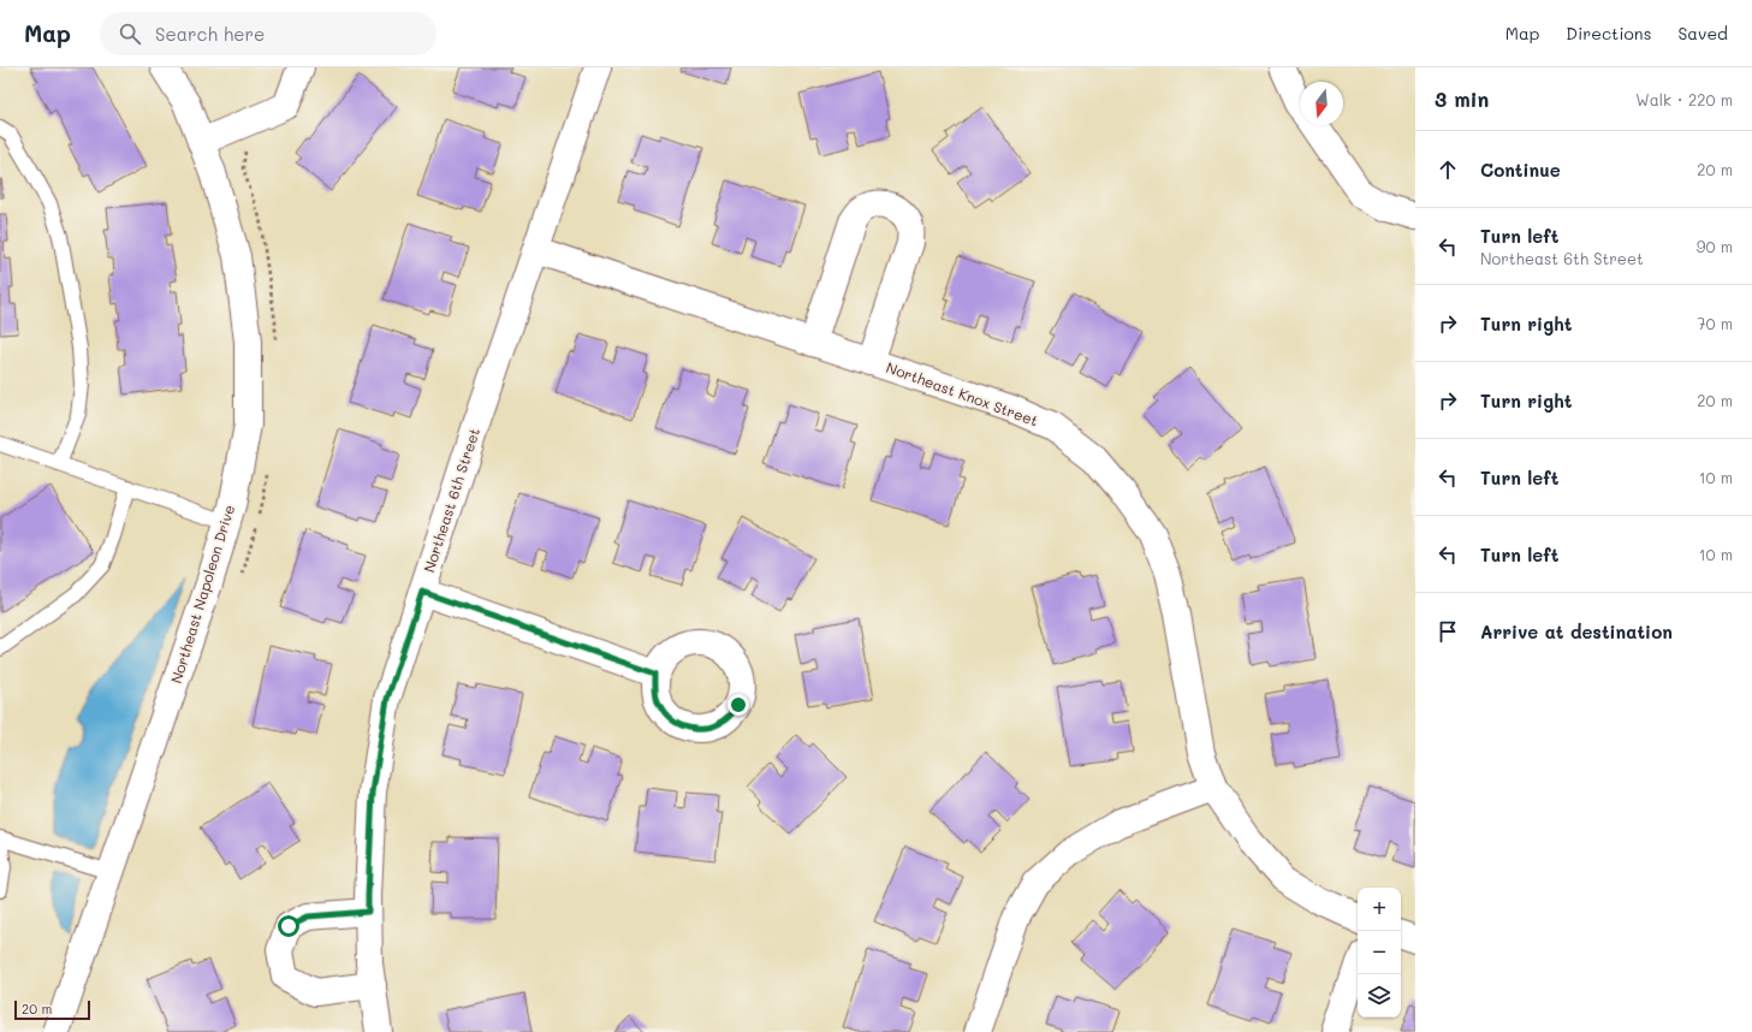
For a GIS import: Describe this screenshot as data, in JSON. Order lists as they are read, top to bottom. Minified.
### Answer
{"streets":{"street":["Northeast Knox Street","Northeast 6th Street","Northeast Napoleon Drive"]},"crossings":[["Northeast Knox Street","Northeast 6th Street"]],"scale_bar":"20 m","north":"bottom","page":{"header":"Map","search":"Search here","nav":["Map","Directions","Saved"],"heading":["3 min","Walk · 220 m"],"list":[["Continue","20 m"],["Turn left","Northeast 6th Street","90 m"],["Turn right","70 m"],["Turn right","20 m"],["Turn left","10 m"],["Turn left","10 m"],"Arrive at destination"],"map_buttons":["+","−"],"scale":"20 m"}}
